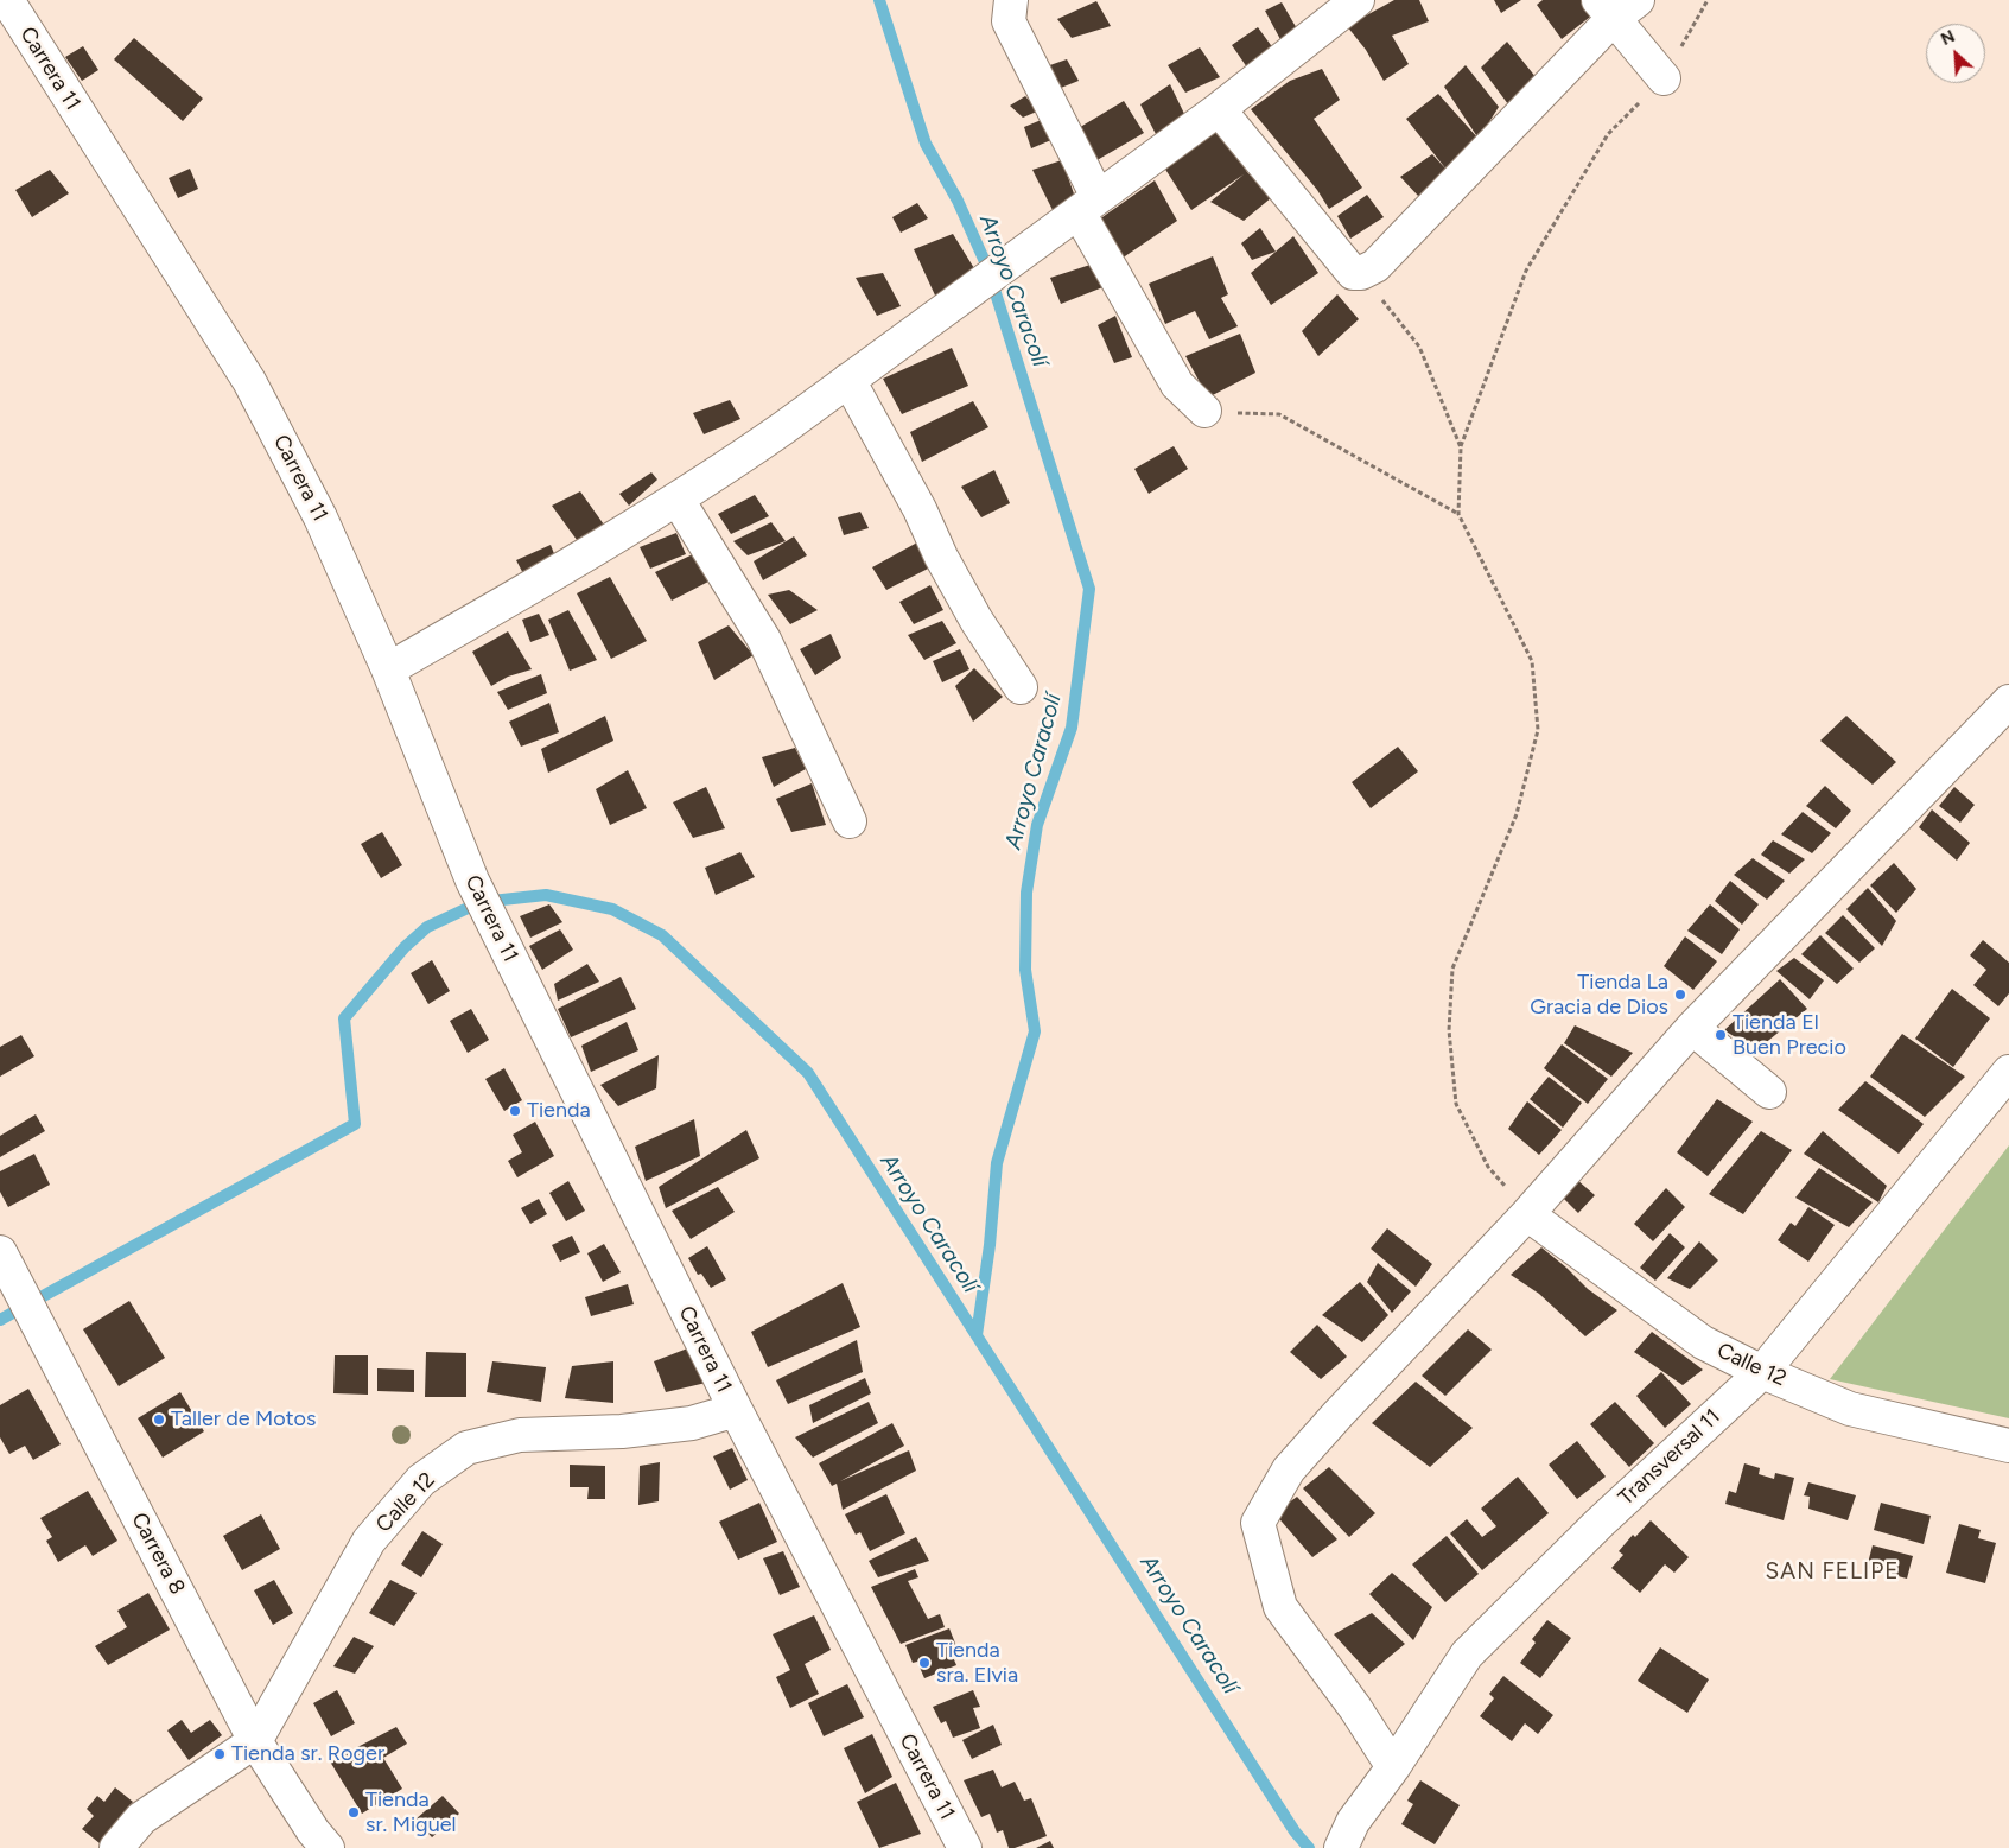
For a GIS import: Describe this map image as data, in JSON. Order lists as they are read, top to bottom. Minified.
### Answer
{"streets":{"street":["Carrera 11","Calle 12","Transversal 11","Carrera 8"]},"crossings":[["Carrera 11","Calle 12"],["Calle 12","Transversal 11"],["Calle 12","Carrera 8"]],"districts":["SAN FELIPE"],"water":["Arroyo Caracolí"],"places":["Tienda La Gracia de Dios","Tienda El Buen Precio","Tienda","Taller de Motos","Tienda sra. Elvia","Tienda sr. Roger","Tienda sr. Miguel"],"north":"top left"}
